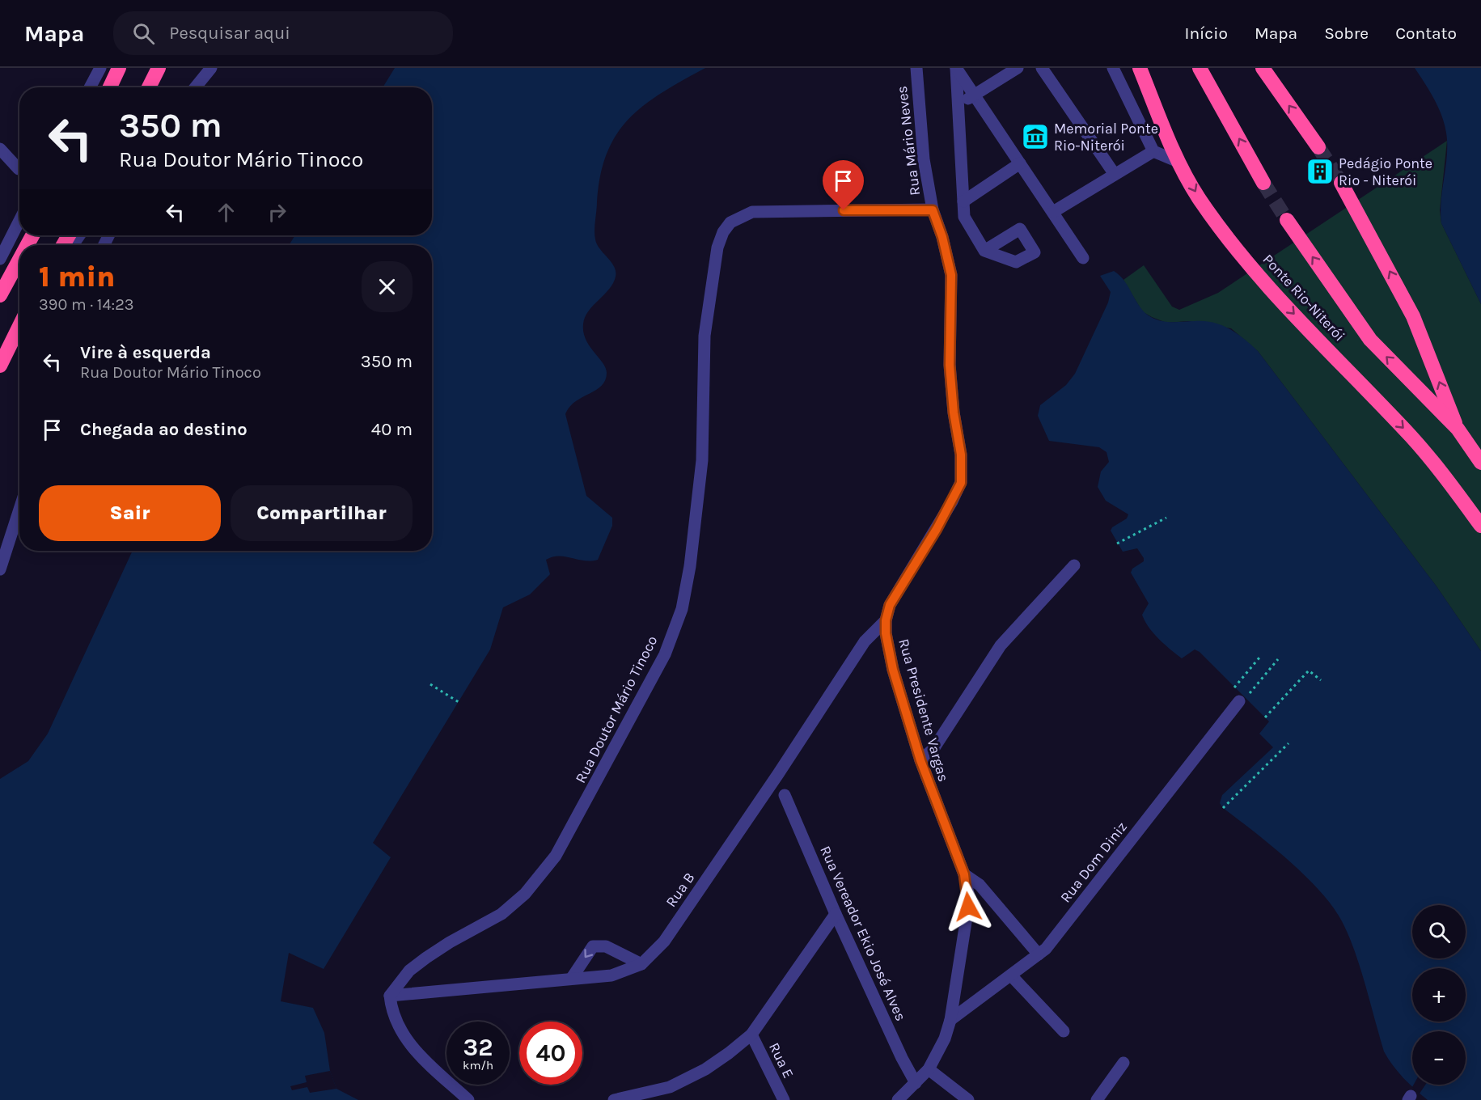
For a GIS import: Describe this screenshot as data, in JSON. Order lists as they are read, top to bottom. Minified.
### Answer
{"streets":{"highway":["Ponte Rio-Niterói"],"street":["Rua Mário Neves","Rua Doutor Mário Tinoco","Rua Presidente Vargas","Rua Dom Diniz","Rua B","Rua Vereador Ekio José Alves","Rua E"]},"crossings":[["Rua Mário Neves","Rua Doutor Mário Tinoco"],["Rua Mário Neves","Rua Presidente Vargas"],["Rua Doutor Mário Tinoco","Rua Presidente Vargas"],["Rua Doutor Mário Tinoco","Rua B"],["Rua Presidente Vargas","Rua Dom Diniz"],["Rua Presidente Vargas","Rua B"],["Rua Presidente Vargas","Rua Vereador Ekio José Alves"]],"places":{"museum":["Memorial Ponte Rio-Niterói"],"building":["Pedágio Ponte Rio - Niterói"]},"page":{"header":"Mapa","search":"Pesquisar aqui","nav":["Início","Mapa","Sobre","Contato"],"turn":["350 m","Rua Doutor Mário Tinoco"],"heading":["1 min","390 m · 14:23"],"list":[{"name":"Vire à esquerda","note":"Rua Doutor Mário Tinoco","value":"350 m"},{"name":"Chegada ao destino","value":"40 m"}],"buttons":["Sair","Compartilhar"],"map_buttons":["+","−"],"speed":"32 km/h","limit":"40"}}
